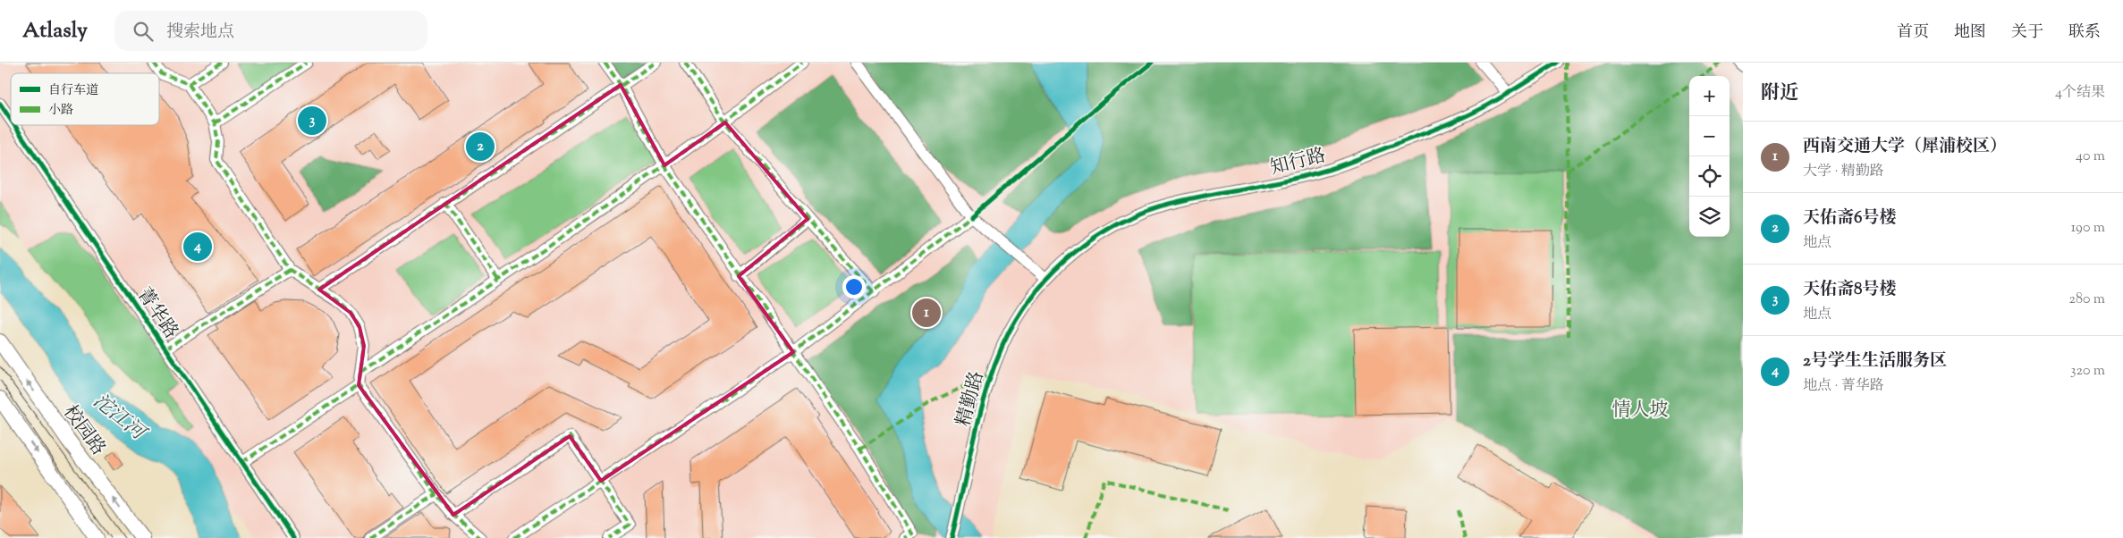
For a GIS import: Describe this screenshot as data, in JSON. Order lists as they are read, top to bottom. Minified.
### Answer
{"streets":{"street":["知行路","菁华路","精勤路","校园路"]},"crossings":[["知行路","精勤路"]],"water":["沱江河"],"parks":["情人坡"],"legend":["自行车道","小路"],"page":{"header":"Atlasly","search":"搜索地点","nav":["首页","地图","关于","联系"],"heading":["附近","4个结果"],"map_buttons":["+","−"],"pins":["3","2","4","1"],"list":[{"mark":"1","name":"西南交通大学（犀浦校区）","note":"大学 · 精勤路","value":"40 m"},{"mark":"2","name":"天佑斋6号楼","note":"地点","value":"190 m"},{"mark":"3","name":"天佑斋8号楼","note":"地点","value":"280 m"},{"mark":"4","name":"2号学生生活服务区","note":"地点 · 菁华路","value":"320 m"}]}}
